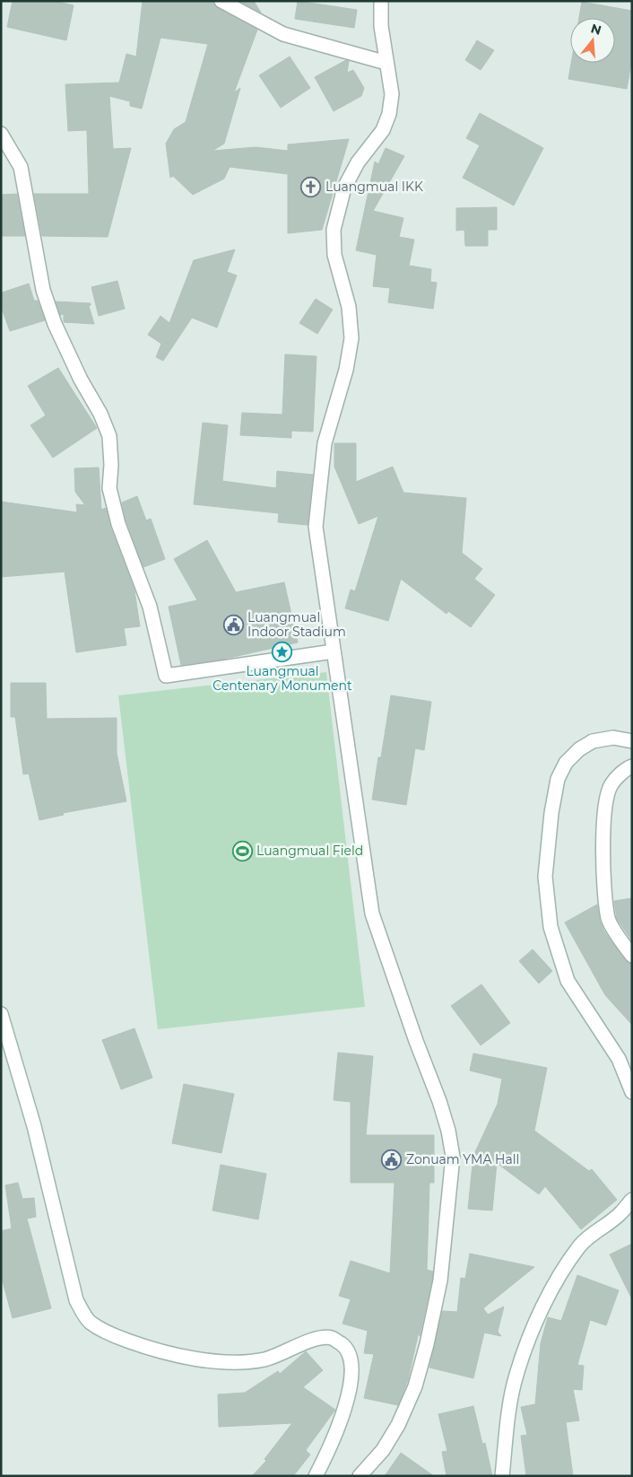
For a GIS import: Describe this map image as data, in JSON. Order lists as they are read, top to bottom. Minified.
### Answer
{"places":{"church":["Luangmual IKK"],"public building":["Luangmual Indoor Stadium","Zonuam YMA Hall"],"place":["Luangmual Centenary Monument"],"sports":["Luangmual Field"]},"north":"top"}
